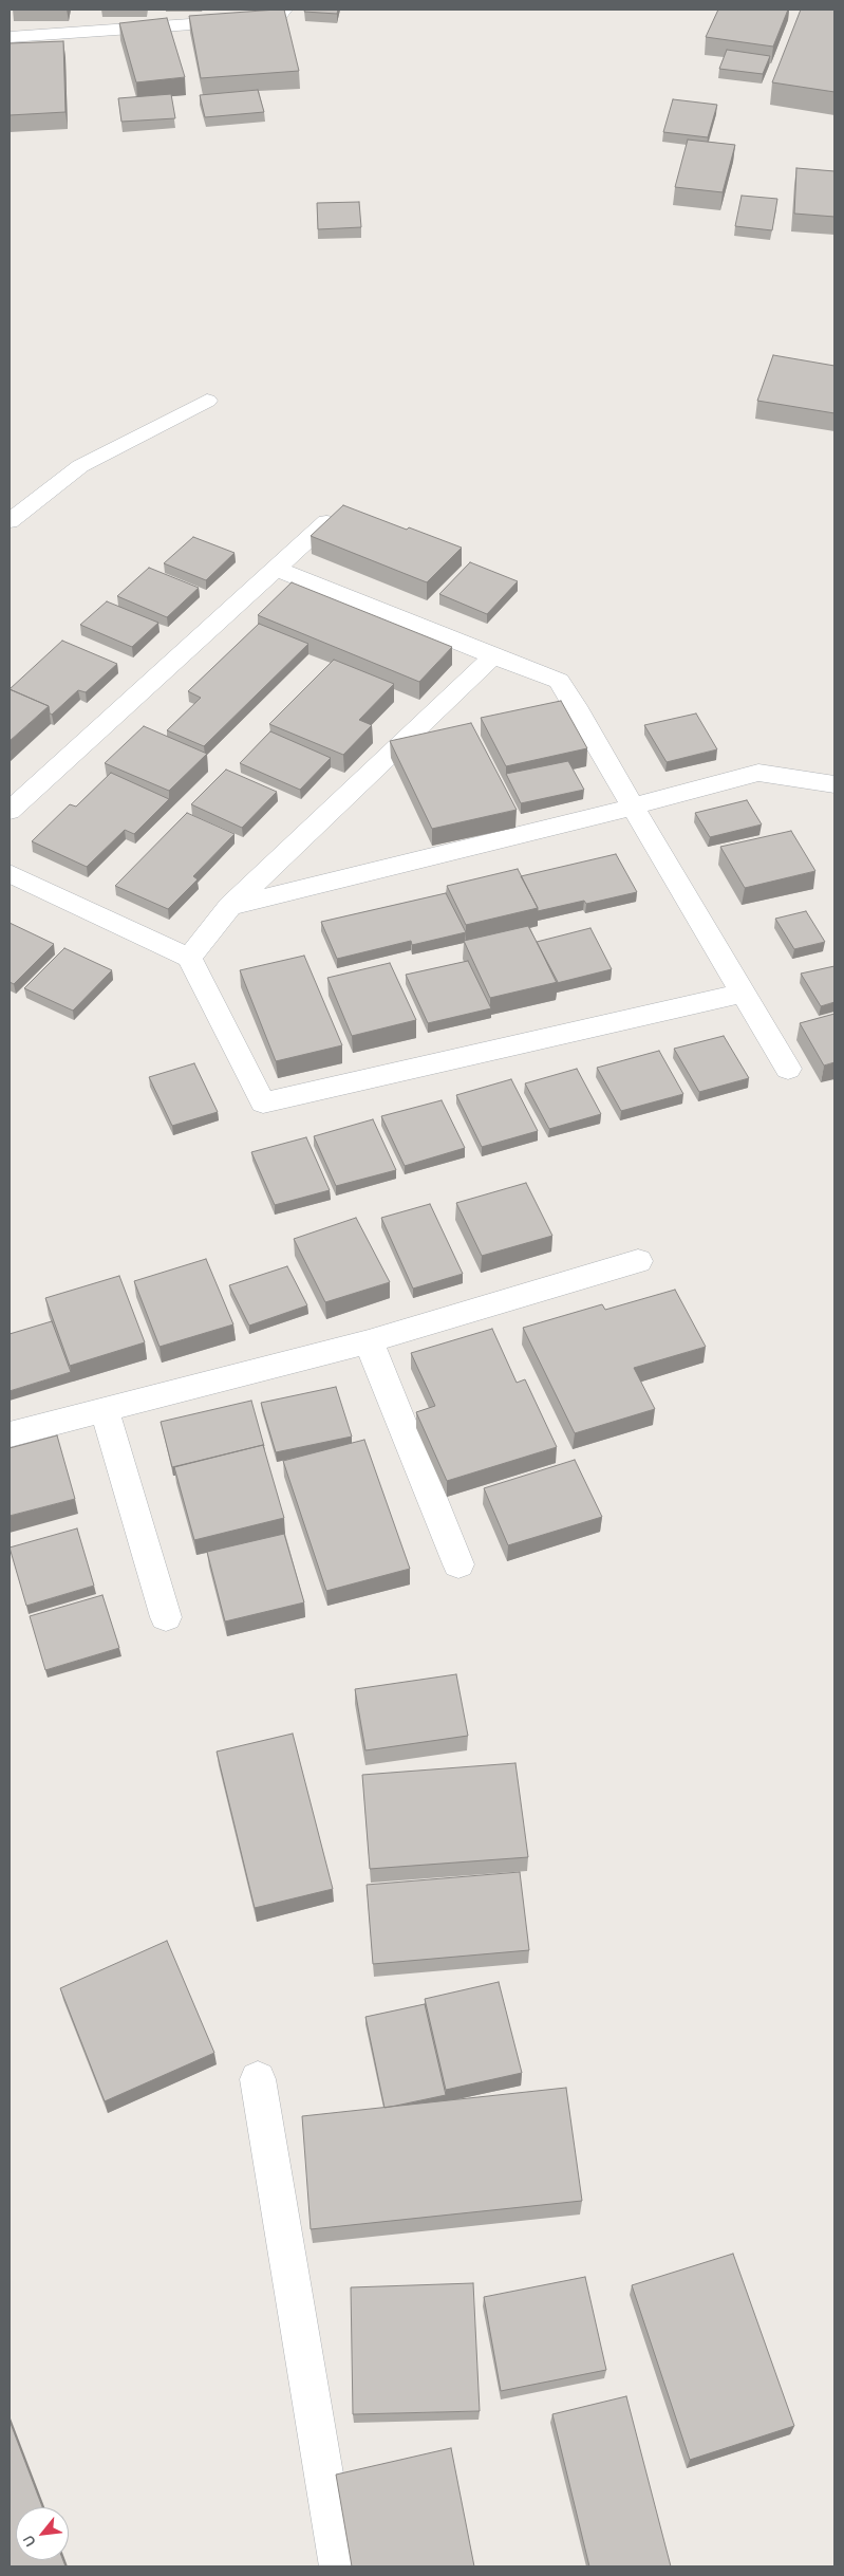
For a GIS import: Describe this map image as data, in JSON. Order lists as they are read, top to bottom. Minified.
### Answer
{"north":"bottom left"}
